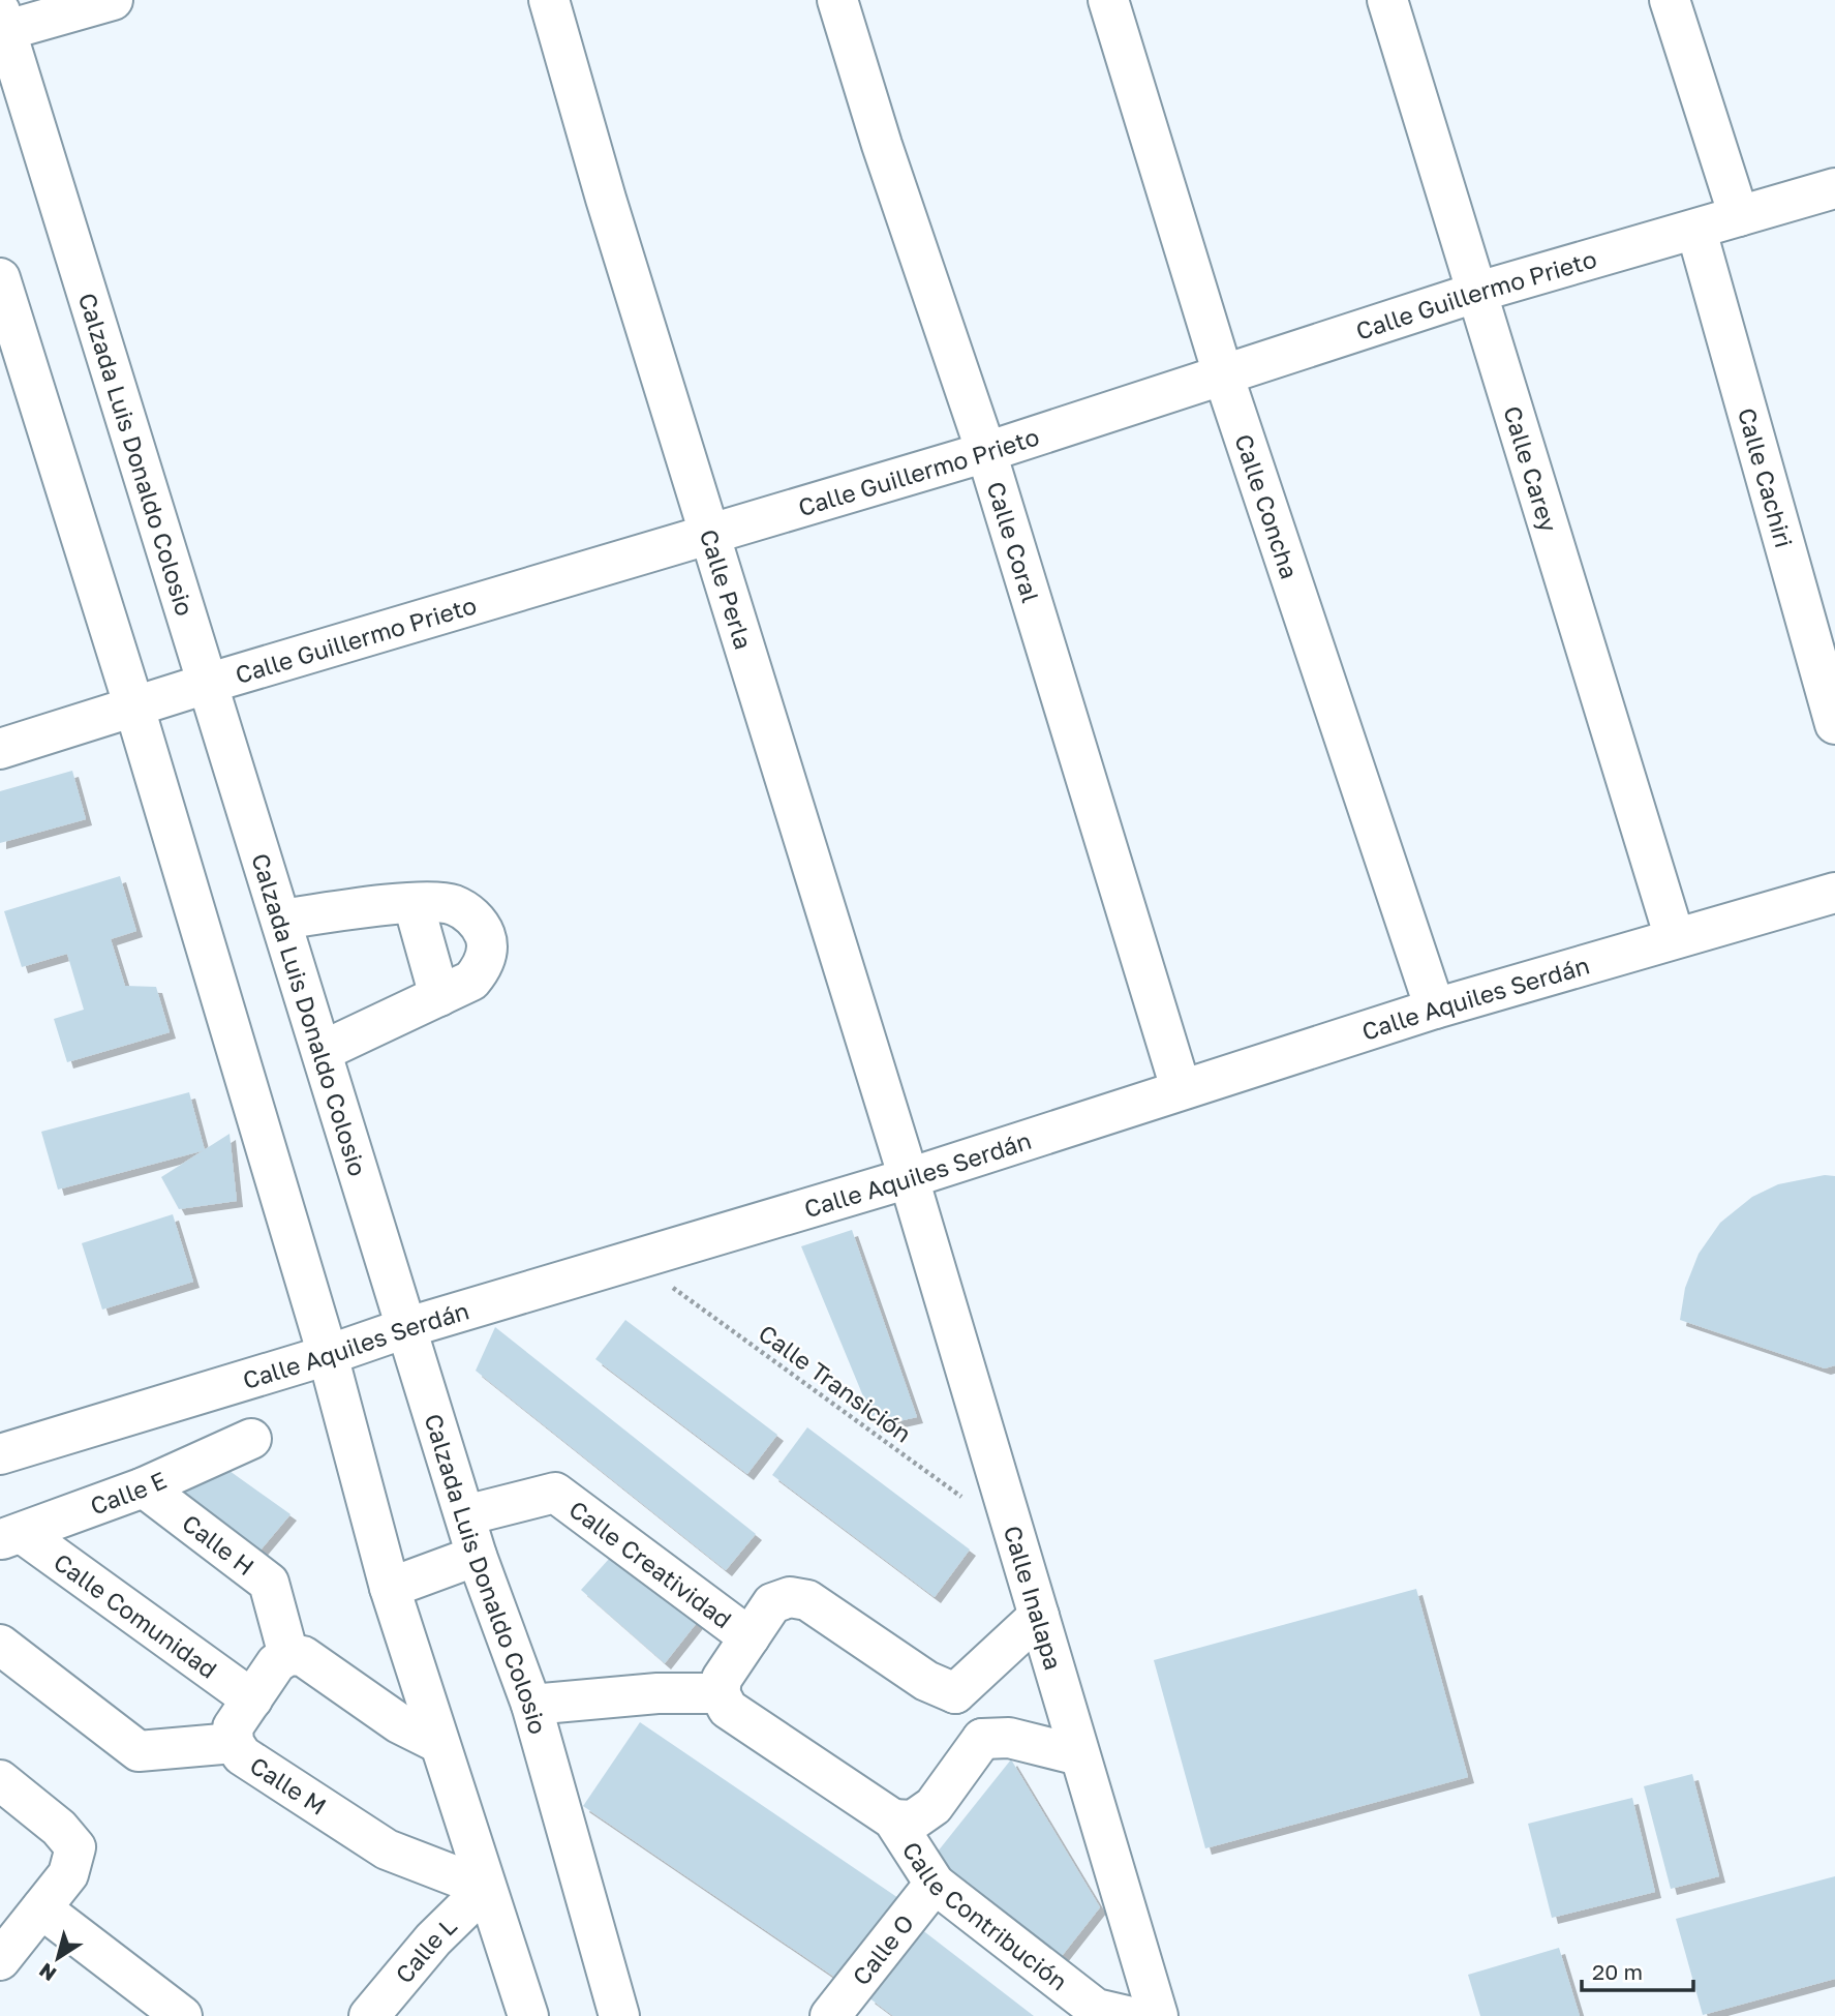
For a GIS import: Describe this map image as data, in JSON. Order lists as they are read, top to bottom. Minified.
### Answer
{"streets":{"street":["Calle Guillermo Prieto","Calzada Luis Donaldo Colosio","Calle Carey","Calle Cachiri","Calle Concha","Calle Coral","Calle Perla","Calle Aquiles Serdán","Calle E","Calle H","Calle Creatividad","Calle Inalapa","Calle Comunidad","Calle M","Calle Contribución","Calle O","Calle L"],"path":["Calle Transición"]},"crossings":[["Calle Guillermo Prieto","Calzada Luis Donaldo Colosio"],["Calle Guillermo Prieto","Calle Carey"],["Calle Guillermo Prieto","Calle Cachiri"],["Calle Guillermo Prieto","Calle Concha"],["Calle Guillermo Prieto","Calle Coral"],["Calle Guillermo Prieto","Calle Perla"],["Calzada Luis Donaldo Colosio","Calle Aquiles Serdán"],["Calzada Luis Donaldo Colosio","Calle Creatividad"],["Calle Carey","Calle Aquiles Serdán"],["Calle Concha","Calle Aquiles Serdán"],["Calle Coral","Calle Aquiles Serdán"],["Calle Perla","Calle Aquiles Serdán"],["Calle Perla","Calle Inalapa"],["Calle Aquiles Serdán","Calle Transición"],["Calle Aquiles Serdán","Calle Inalapa"],["Calle Transición","Calle Inalapa"],["Calle E","Calle H"],["Calle E","Calle Comunidad"],["Calle H","Calle M"],["Calle Comunidad","Calle M"],["Calle M","Calle L"],["Calle Contribución","Calle O"]],"scale_bar":"20 m","north":"bottom left"}
